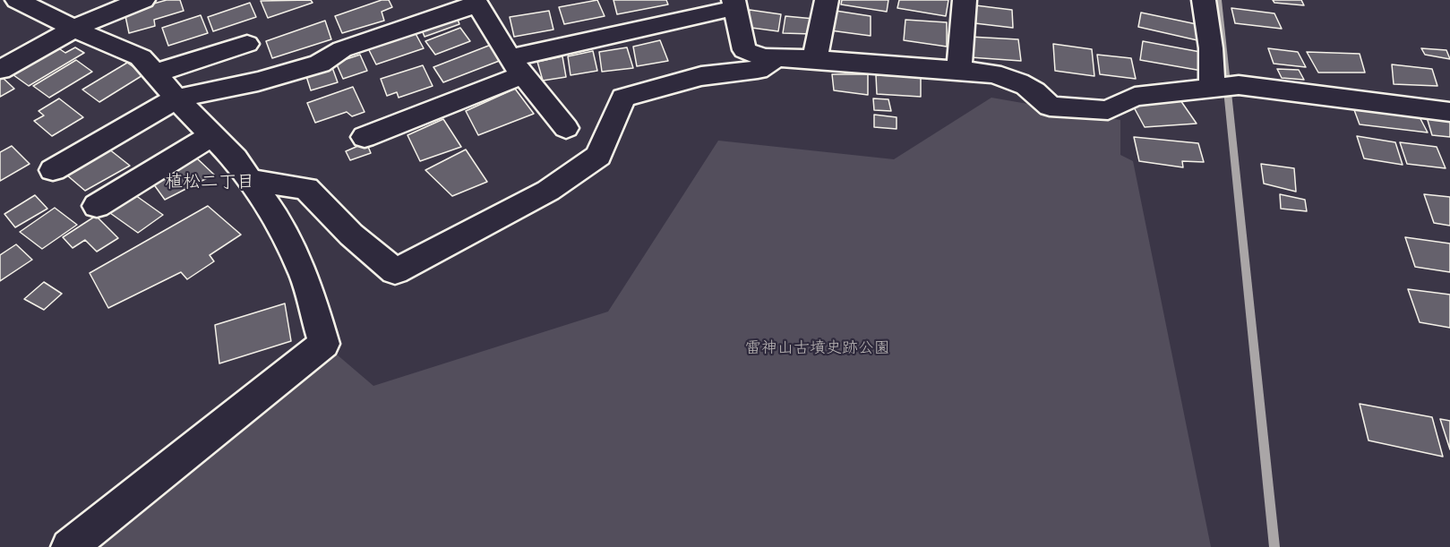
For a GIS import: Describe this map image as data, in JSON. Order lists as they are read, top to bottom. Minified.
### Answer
{"districts":["植松二丁目"],"parks":["雷神山古墳史跡公園"]}
